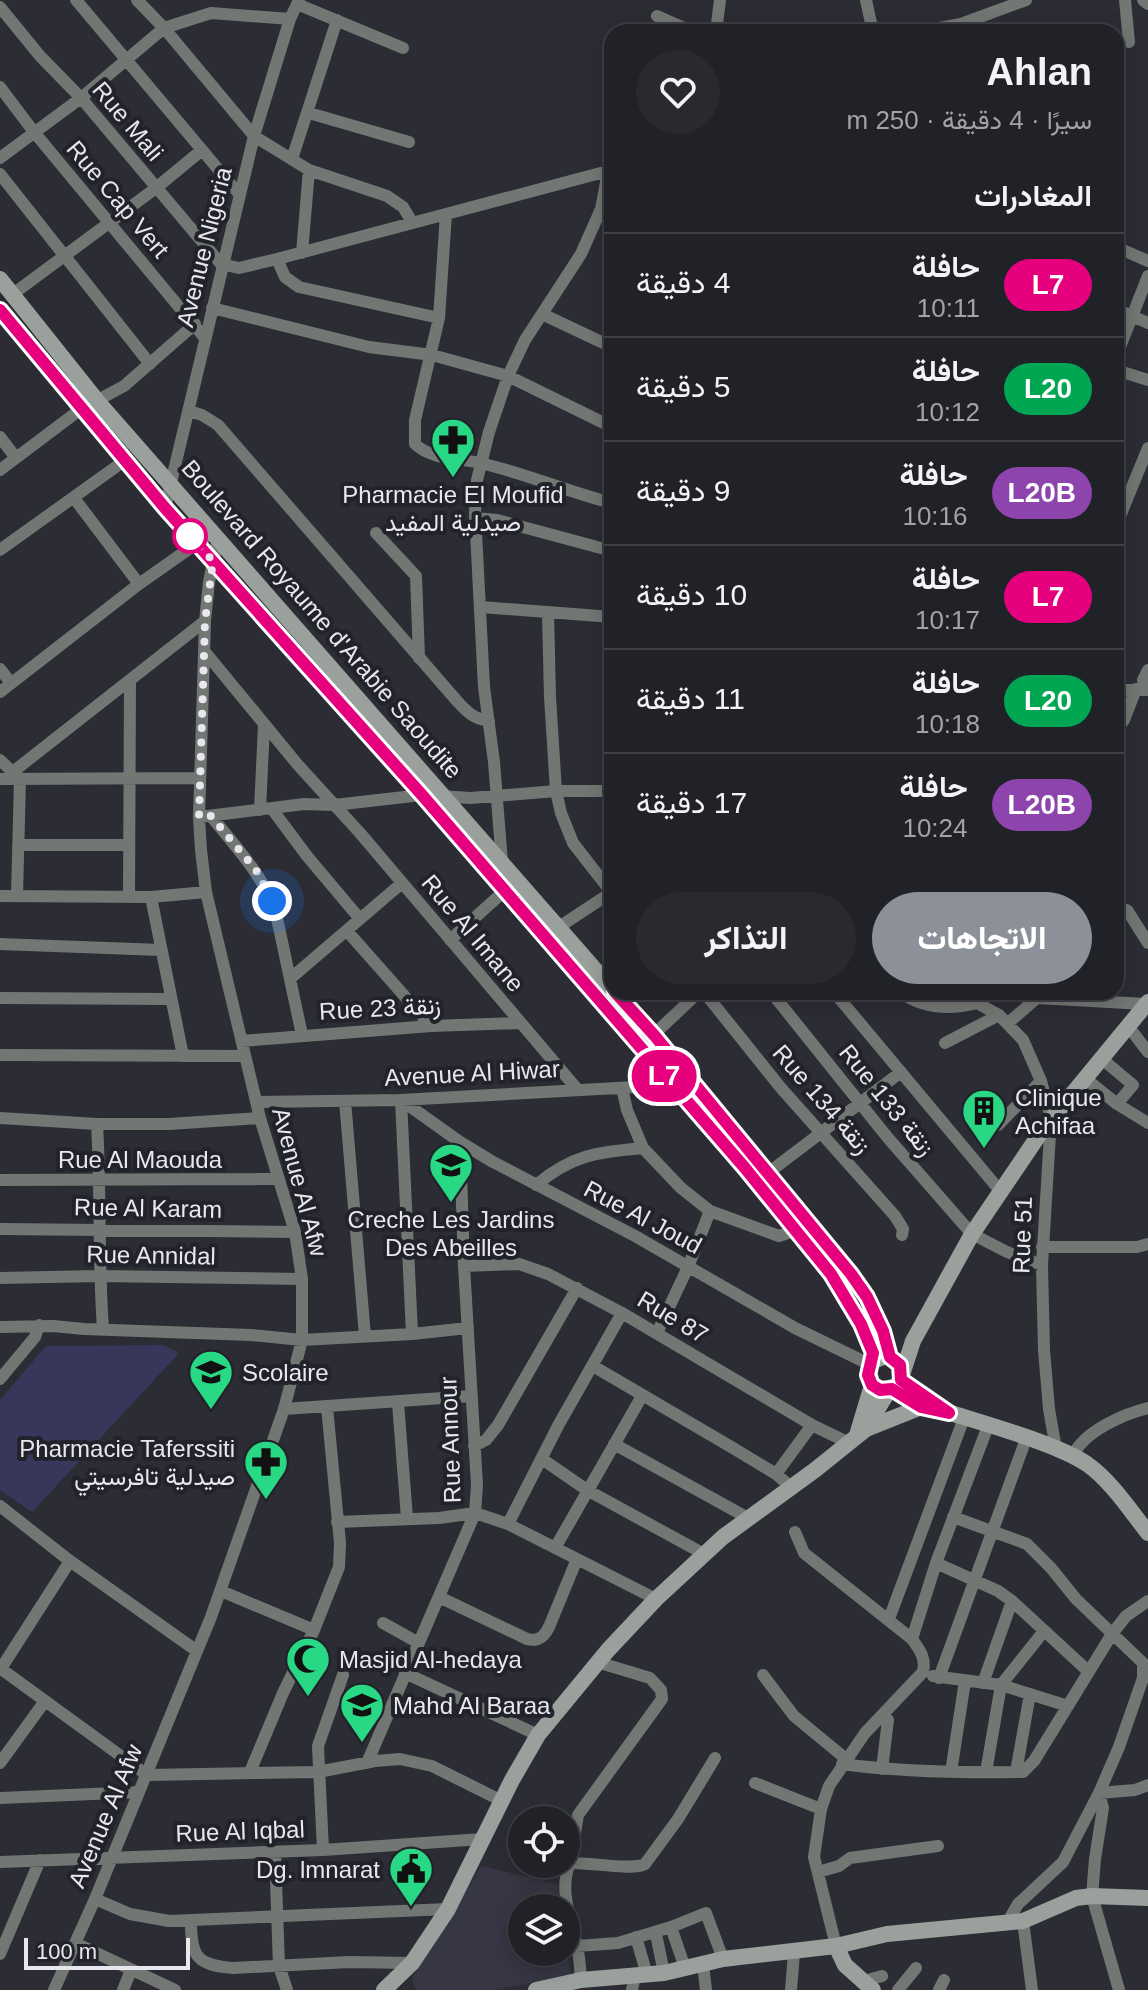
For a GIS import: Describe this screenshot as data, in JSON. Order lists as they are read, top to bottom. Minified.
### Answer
{"streets":{"main road":["Boulevard Royaume d'Arabie Saoudite"],"street":["Rue Mali","Rue Cap Vert","Avenue Nigeria","Rue Al Imane","Rue 23 زنقة","Avenue Al Hiwar","Rue 134 زنقة","Rue 133 زنقة","Rue Al Maouda","Avenue Al Afw","Rue Al Karam","Rue Al Joud","Rue 51","Rue Annidal","Rue 87","Rue Annour","Rue Al Iqbal"]},"crossings":[["Rue Mali","Avenue Nigeria"],["Rue Cap Vert","Avenue Nigeria"],["Avenue Nigeria","Boulevard Royaume d'Arabie Saoudite"],["Boulevard Royaume d'Arabie Saoudite","Avenue Al Hiwar"],["Boulevard Royaume d'Arabie Saoudite","Avenue Al Afw"],["Boulevard Royaume d'Arabie Saoudite","Rue Al Joud"],["Rue Al Imane","Rue 23 زنقة"],["Rue Al Imane","Avenue Al Hiwar"],["Rue Al Imane","Avenue Al Afw"],["Rue 23 زنقة","Avenue Al Afw"],["Avenue Al Hiwar","Avenue Al Afw"],["Avenue Al Hiwar","Rue Al Joud"],["Rue Al Maouda","Avenue Al Afw"],["Avenue Al Afw","Rue Al Karam"],["Avenue Al Afw","Rue Annidal"],["Avenue Al Afw","Rue Al Iqbal"],["Rue Al Joud","Rue Annour"],["Rue 87","Rue Annour"]],"places":{"pharmacy":["Pharmacie El Moufid صيدلية المفيد","Pharmacie Taferssiti صيدلية تافرسيتي"],"building":["Clinique Achifaa"],"school or university":["Creche Les Jardins Des Abeilles","Scolaire","Mahd Al Baraa"],"mosque":["Masjid Al-hedaya"],"public building":["Dg. lmnarat"]},"lines":["bus line L7"],"scale_bar":"100 m","page":{"on_map":"L7","heading":[["Ahlan","سيرًا · 4 دقيقة · 250 m"],"المغادرات"],"list":[{"mark":"L7","name":"حافلة","note":"10:11","value":"4 دقيقة"},{"mark":"L20","name":"حافلة","note":"10:12","value":"5 دقيقة"},{"mark":"L20B","name":"حافلة","note":"10:16","value":"9 دقيقة"},{"mark":"L7","name":"حافلة","note":"10:17","value":"10 دقيقة"},{"mark":"L20","name":"حافلة","note":"10:18","value":"11 دقيقة"},{"mark":"L20B","name":"حافلة","note":"10:24","value":"17 دقيقة"}],"buttons":["الاتجاهات","التذاكر"],"scale":"100 m"}}
